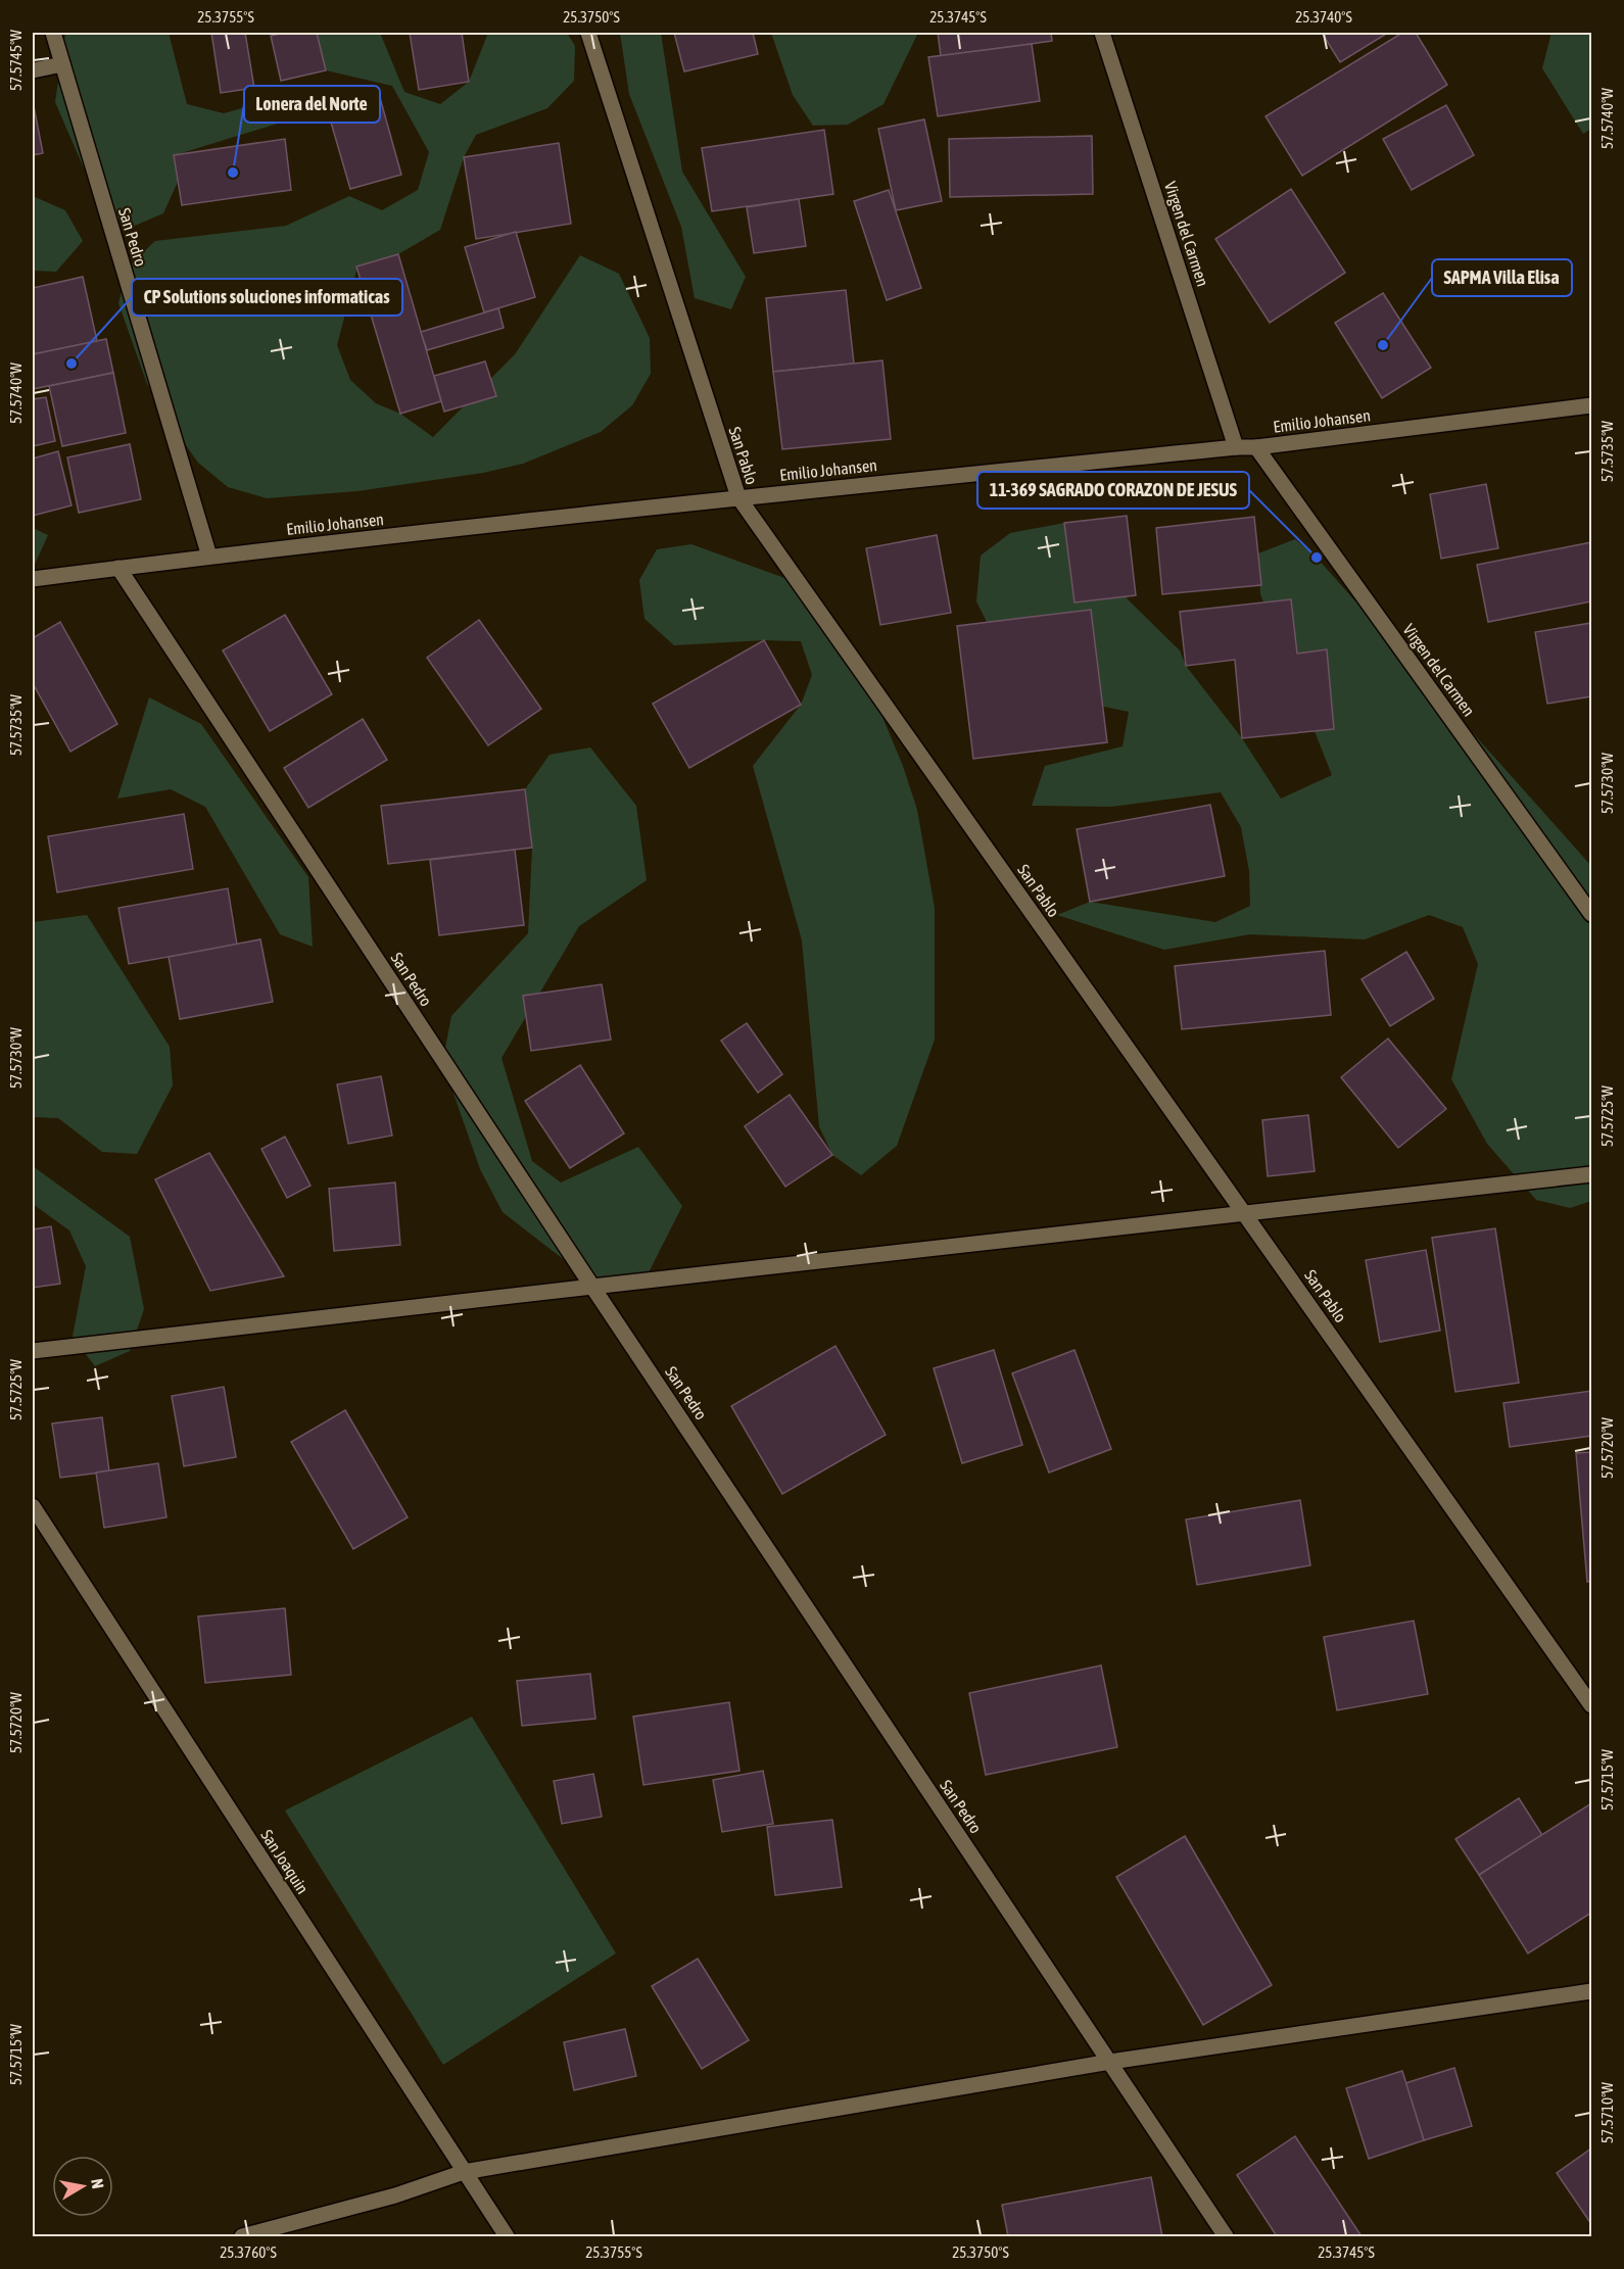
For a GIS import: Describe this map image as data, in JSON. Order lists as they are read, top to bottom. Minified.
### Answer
{"streets":{"street":["Virgen del Carmen","San Pedro","Emilio Johansen","San Pablo","San Joaquin"]},"crossings":[["Virgen del Carmen","Emilio Johansen"],["San Pedro","Emilio Johansen"],["Emilio Johansen","San Pablo"]],"places":["Lonera del Norte","SAPMA Villa Elisa","CP Solutions soluciones informaticas","11-369 SAGRADO CORAZON DE JESUS"],"north":"right","coordinates":["25.3755°S","25.3750°S","25.3745°S","25.3740°S","57.5745°W","57.5740°W","57.5735°W","57.5730°W","57.5725°W","57.5720°W","57.5715°W","57.5710°W","25.3760°S"]}
